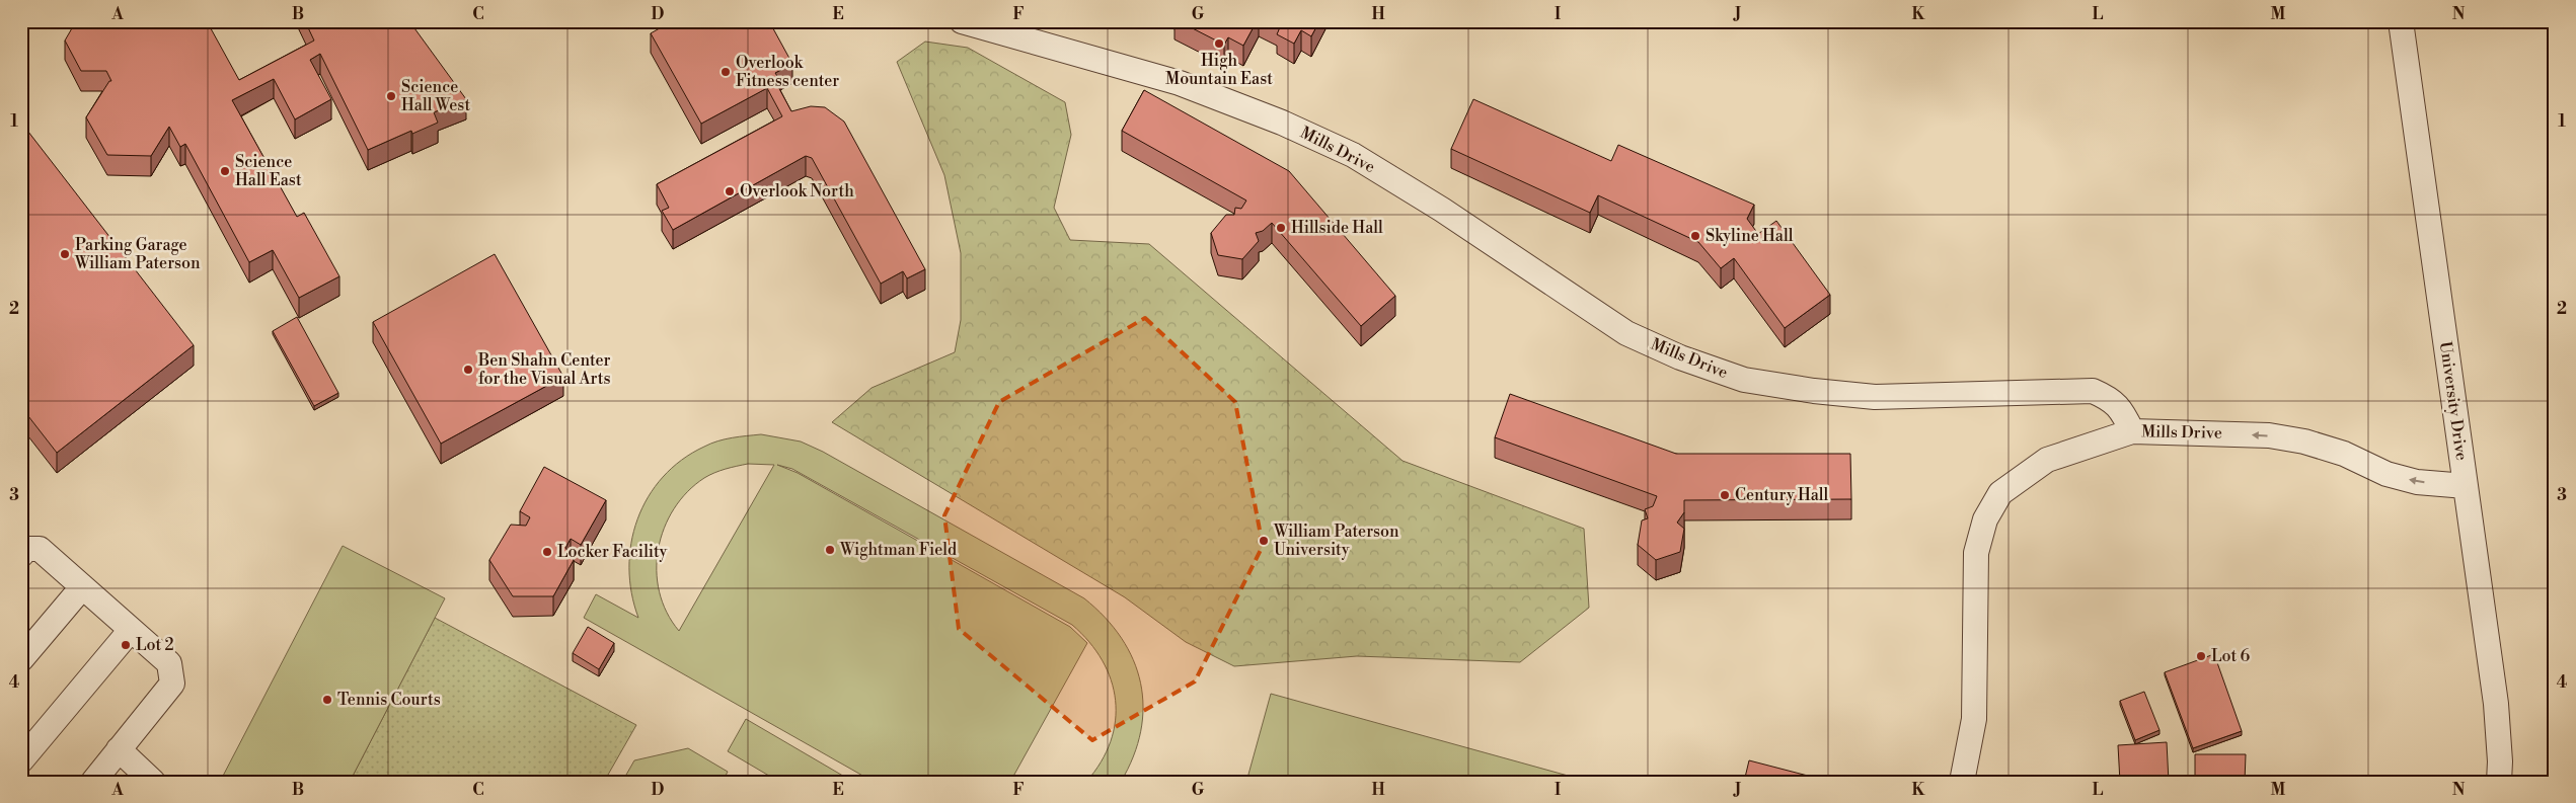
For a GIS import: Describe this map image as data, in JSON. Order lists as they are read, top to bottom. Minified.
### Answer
{"streets":{"street":["Mills Drive","University Drive"]},"crossings":[["Mills Drive","University Drive"]],"places":["High Mountain East","Overlook Fitness center","Science Hall West","Science Hall East","Overlook North","Hillside Hall","Skyline Hall","Parking Garage William Paterson","Ben Shahn Center for the Visual Arts","Century Hall","William Paterson University","Wightman Field","Locker Facility","Lot 2","Lot 6","Tennis Courts"],"grid":{"columns":["A","B","C","D","E","F","G","H","I","J","K","L","M","N"],"rows":["1","2","3","4"]}}
